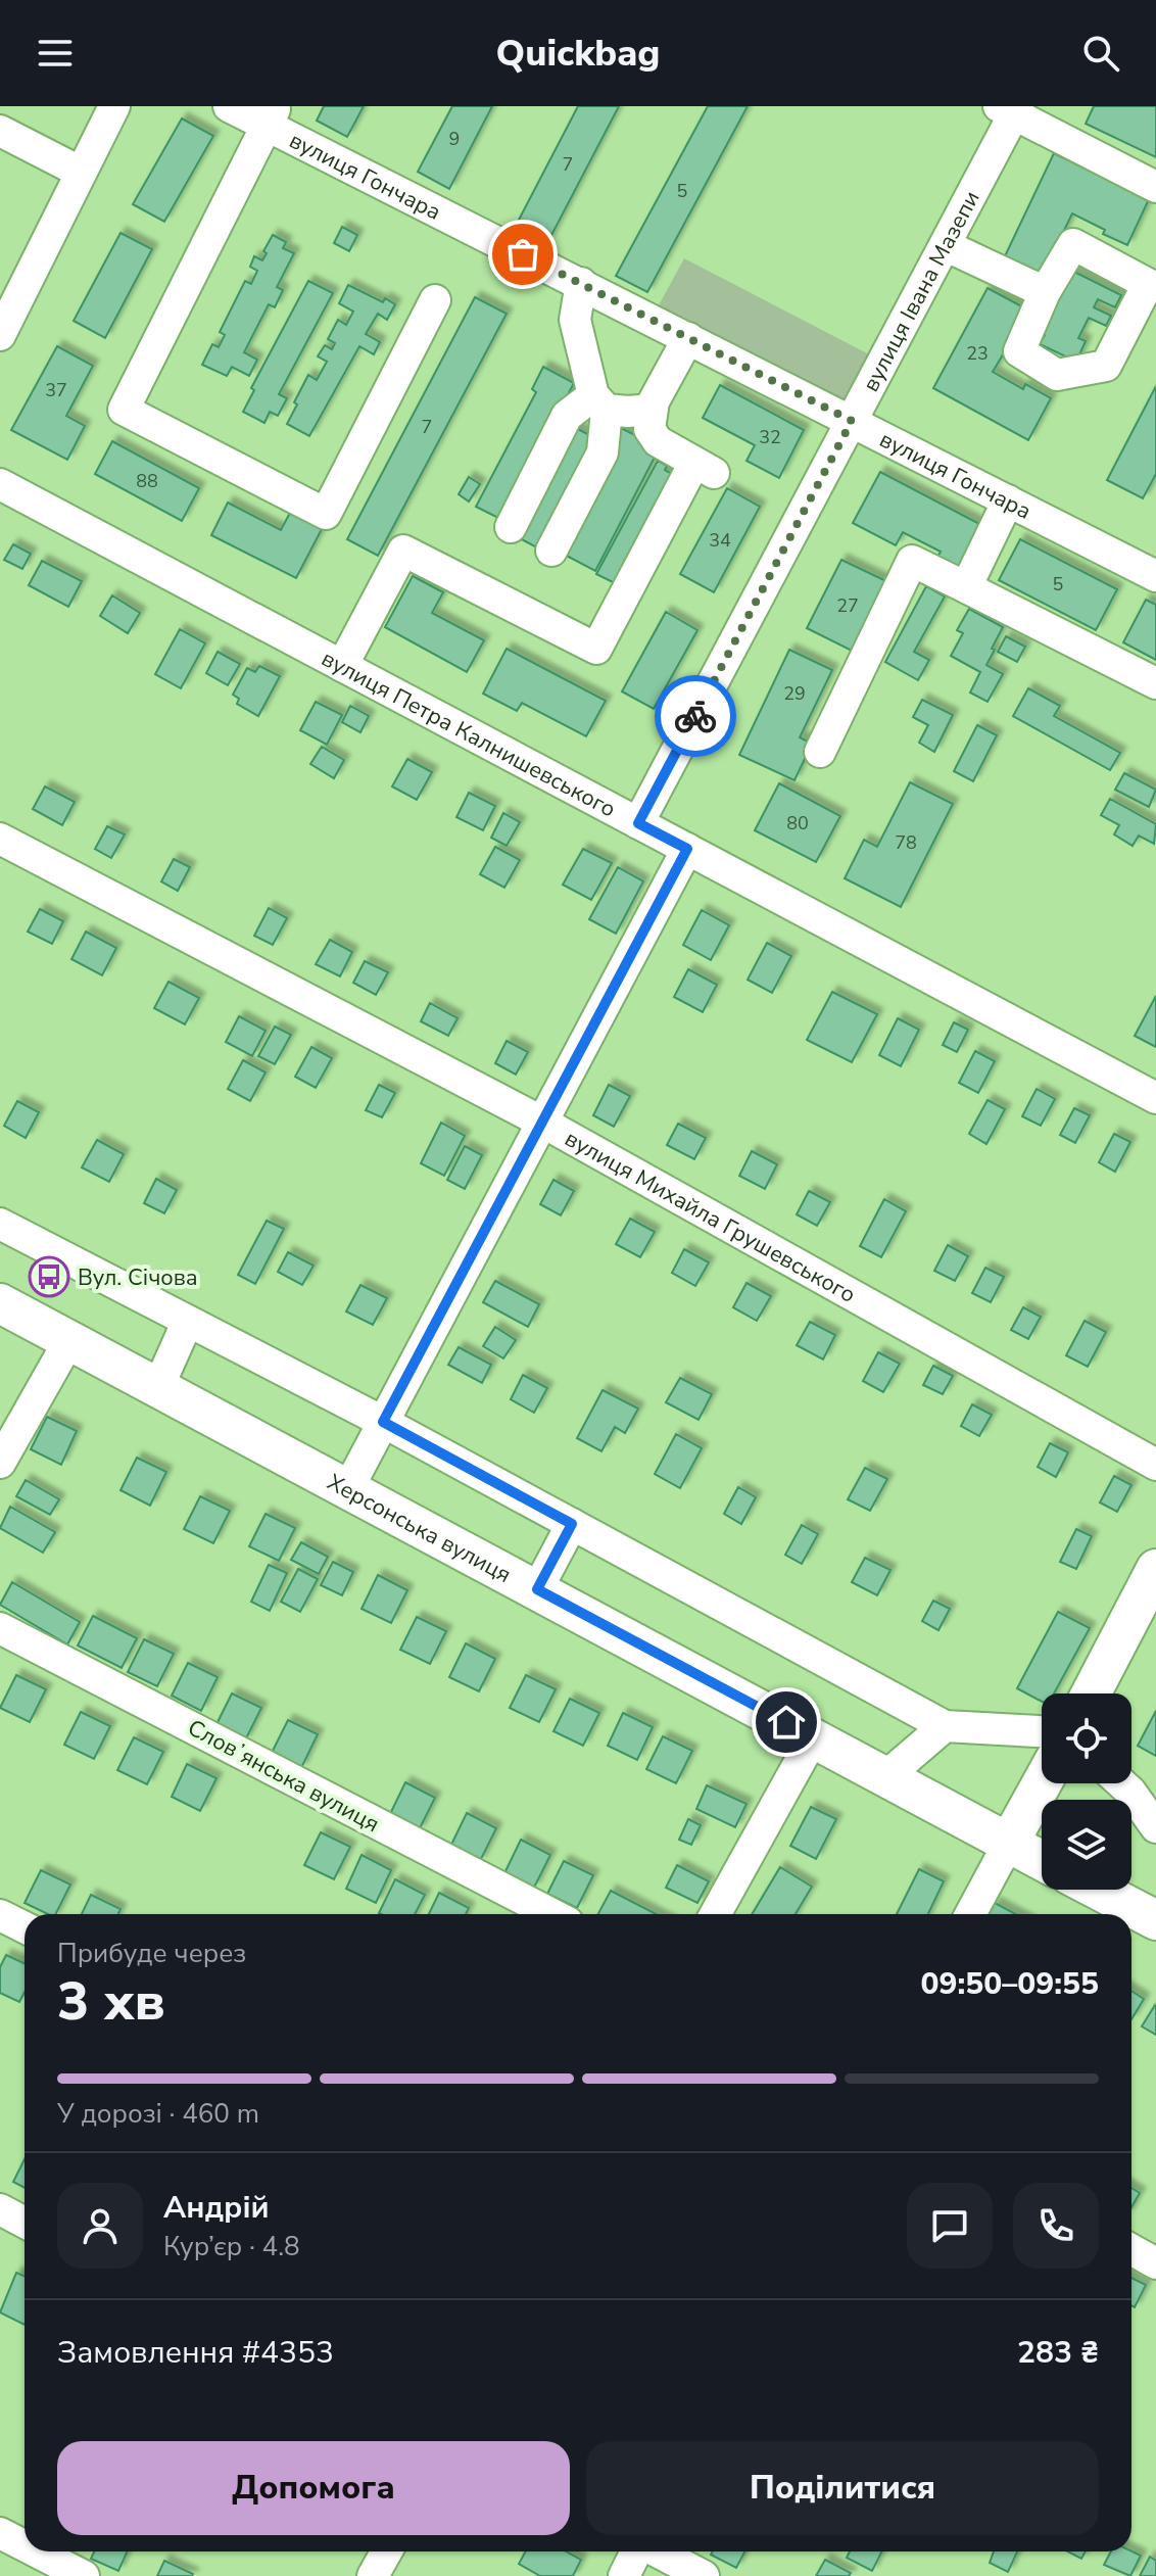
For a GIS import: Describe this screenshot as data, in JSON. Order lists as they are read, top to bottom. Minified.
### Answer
{"streets":{"main road":["Херсонська вулиця"],"street":["вулиця Гончара","вулиця Івана Мазепи","вулиця Петра Калнишевського","вулиця Михайла Грушевського","Словʼянська вулиця"]},"crossings":[["вулиця Гончара","вулиця Івана Мазепи"],["вулиця Івана Мазепи","вулиця Петра Калнишевського"]],"places":{"bus stop":["Вул. Січова"]},"house_numbers":["9","7","5","23","37","7","32","88","34","5","27","29","80","78"],"page":{"header":"Quickbag","heading":["3 хв","Прибуде через","09:50–09:55"],"panel":["Андрій","Кур’єр · 4.8","Замовлення #4353","283 ₴"],"bar":"У дорозі · 460 m","buttons":["Допомога","Поділитися"]}}
